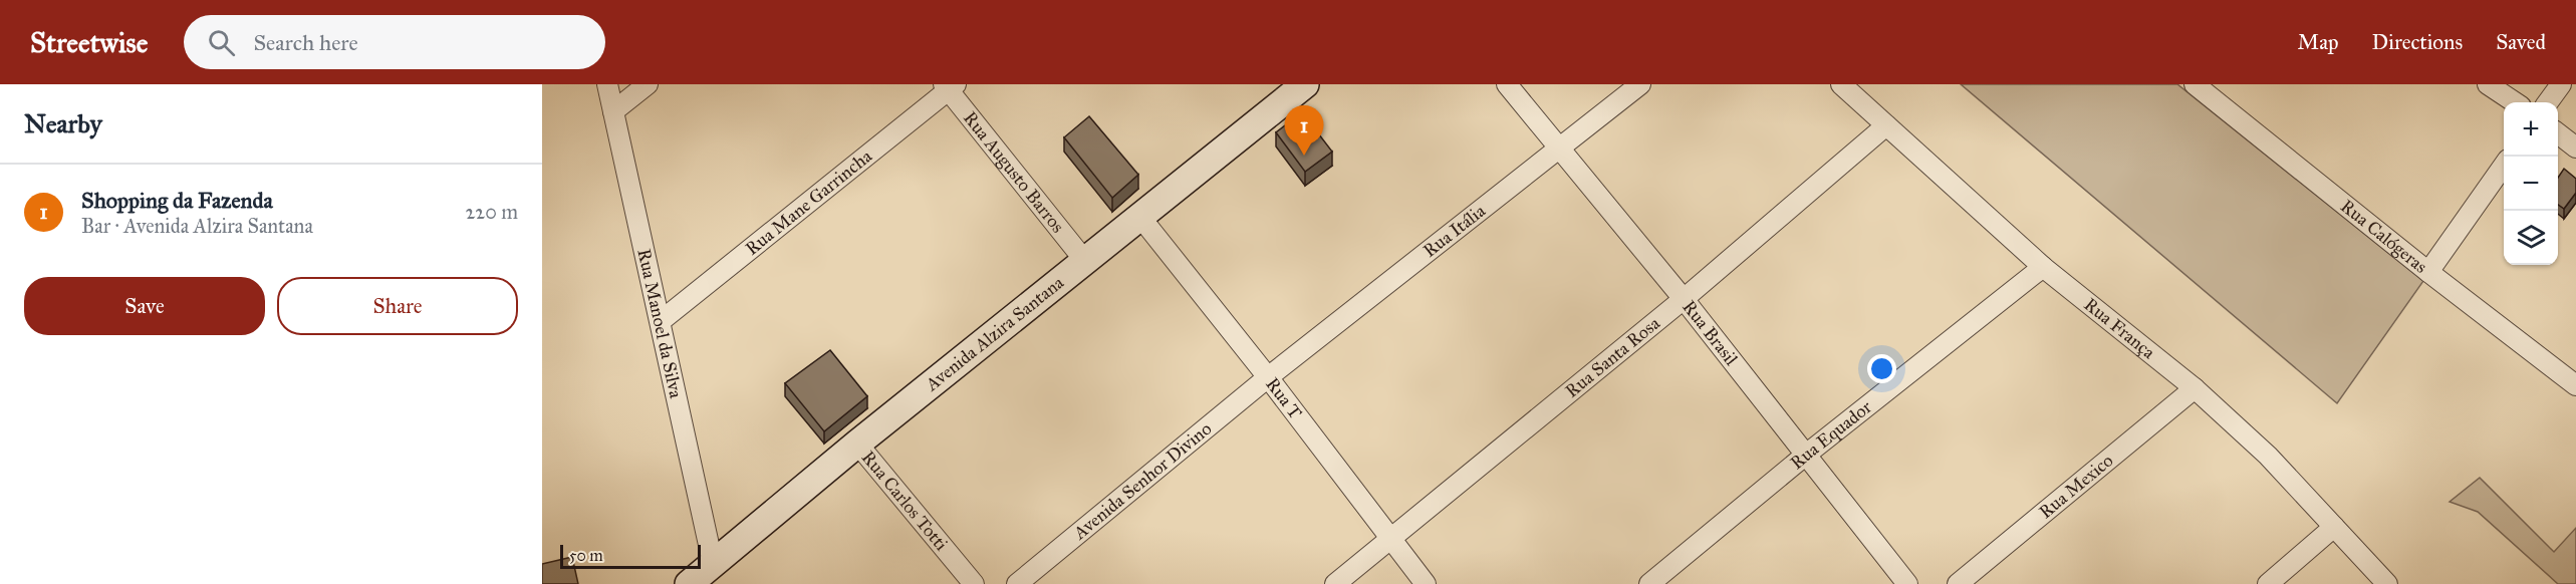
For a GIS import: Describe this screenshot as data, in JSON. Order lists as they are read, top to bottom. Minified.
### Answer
{"streets":{"main road":["Avenida Alzira Santana"],"street":["Rua Augusto Barros","Rua Mane Garrincha","Rua Itália","Rua Calógeras","Rua Manoel da Silva","Rua França","Rua Brasil","Rua Santa Rosa","Rua T","Rua Equador","Avenida Senhor Divino","Rua Mexico","Rua Carlos Totti"]},"crossings":[["Rua Augusto Barros","Rua Mane Garrincha"],["Rua Augusto Barros","Avenida Alzira Santana"],["Rua Mane Garrincha","Rua Manoel da Silva"],["Rua Itália","Rua Brasil"],["Rua Itália","Rua T"],["Rua Itália","Avenida Senhor Divino"],["Rua Manoel da Silva","Avenida Alzira Santana"],["Rua França","Rua Santa Rosa"],["Rua França","Rua Equador"],["Rua França","Rua Mexico"],["Avenida Alzira Santana","Rua T"],["Avenida Alzira Santana","Rua Carlos Totti"],["Rua Brasil","Rua Santa Rosa"],["Rua Brasil","Rua Equador"],["Rua Santa Rosa","Rua T"],["Rua T","Avenida Senhor Divino"]],"scale_bar":"50 m","page":{"header":"Streetwise","search":"Search here","nav":["Map","Directions","Saved"],"heading":"Nearby","map_buttons":["+","−"],"pins":"1","list":[{"mark":"1","name":"Shopping da Fazenda","note":"Bar · Avenida Alzira Santana","value":"220 m"}],"buttons":["Save","Share"],"scale":"50 m"}}
